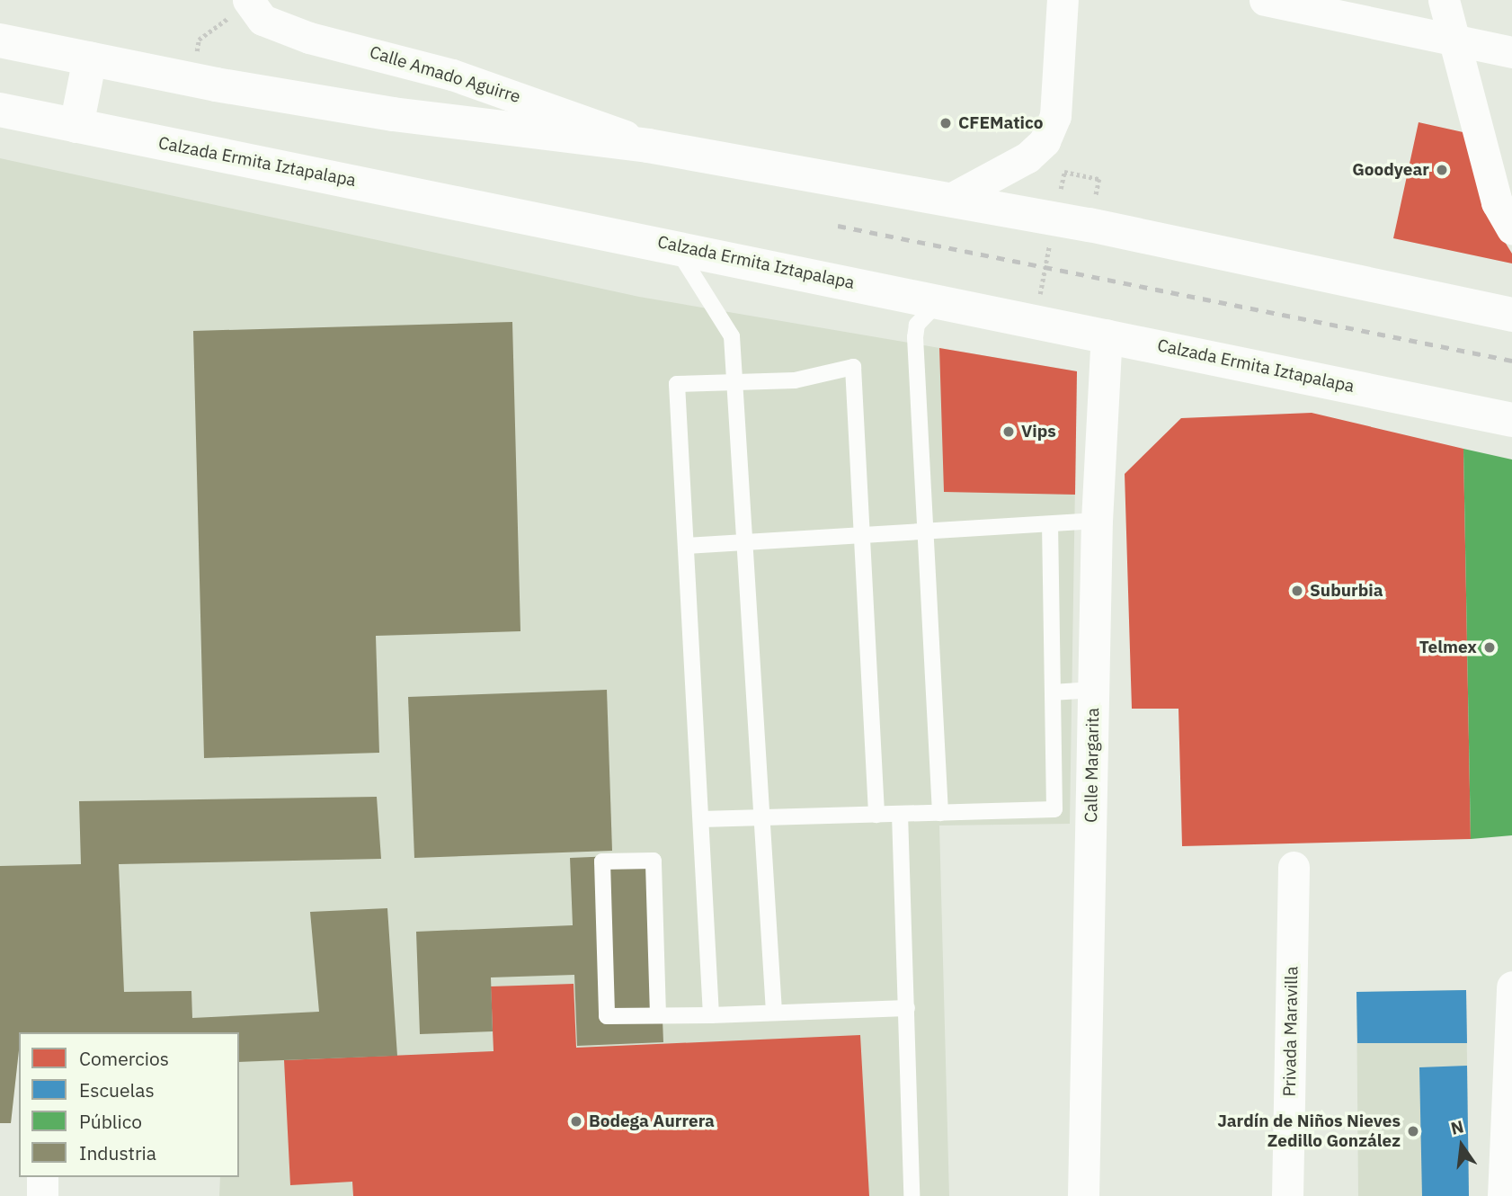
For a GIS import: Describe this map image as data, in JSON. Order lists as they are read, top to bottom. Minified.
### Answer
{"streets":{"main road":["Calzada Ermita Iztapalapa"],"street":["Calle Amado Aguirre","Calle Margarita","Privada Maravilla"]},"crossings":[["Calzada Ermita Iztapalapa","Calle Margarita"]],"places":["CFEMatico","Goodyear","Vips","Suburbia","Telmex","Bodega Aurrera","Jardín de Niños Nieves Zedillo González"],"legend":["Comercios","Escuelas","Público","Industria"],"north":"top"}
